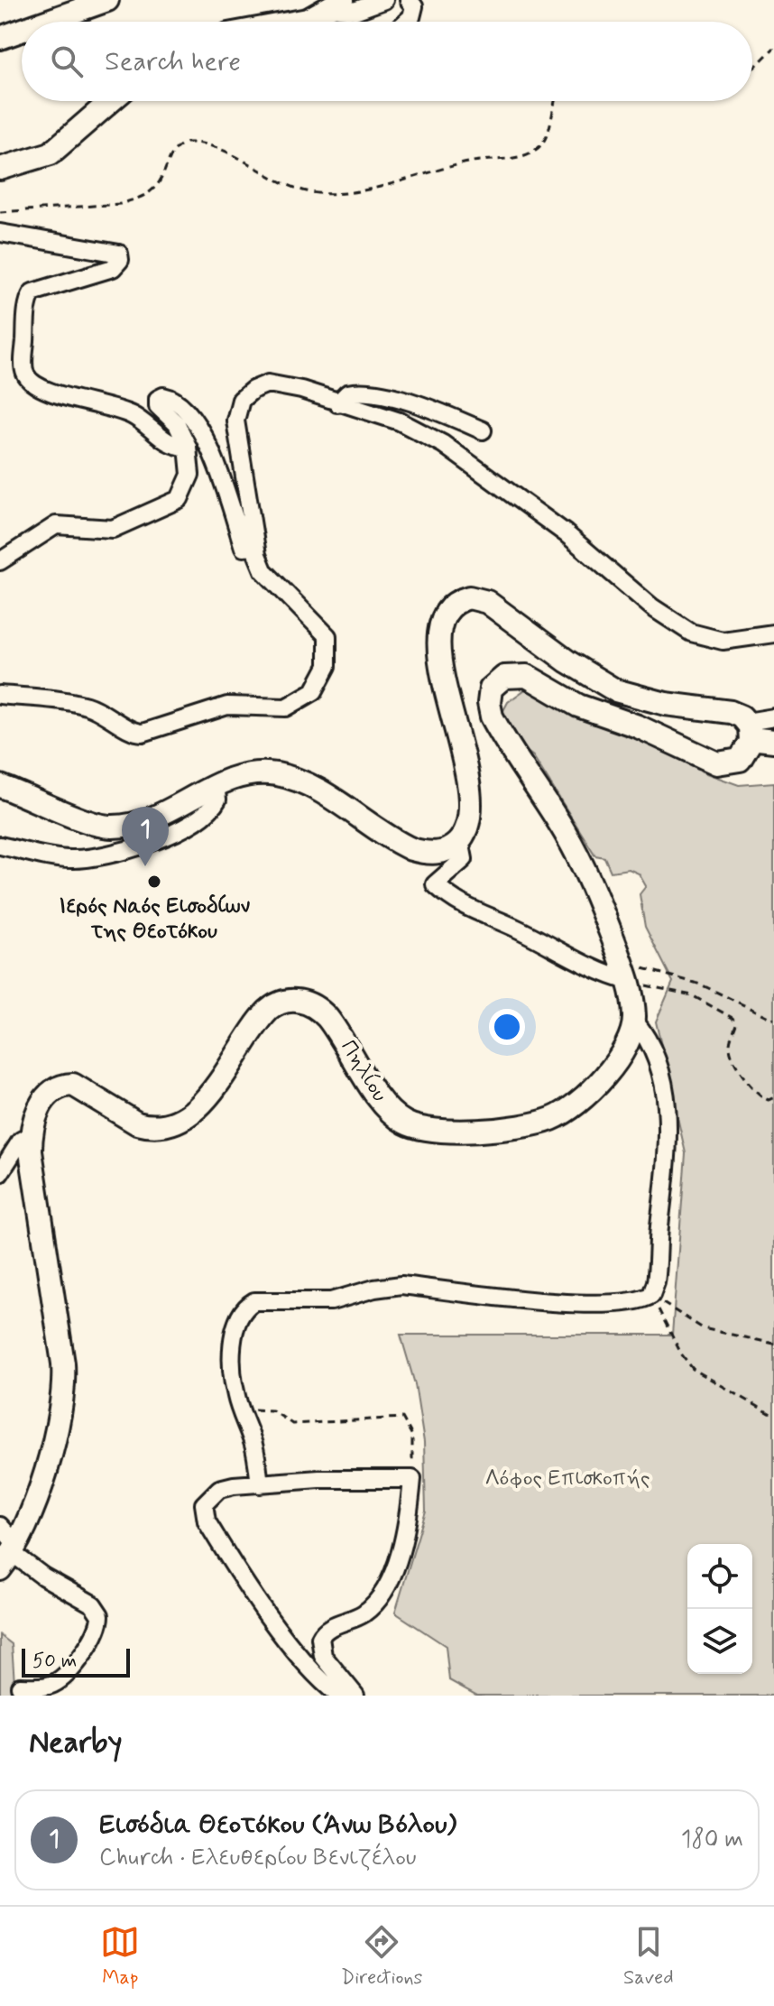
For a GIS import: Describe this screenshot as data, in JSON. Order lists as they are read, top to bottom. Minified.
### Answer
{"streets":{"main road":["Πηλίου"]},"parks":["Λόφος Επισκοπής"],"places":["Ιερός Ναός Εισοδίων της Θεοτόκου"],"scale_bar":"50 m","page":{"search":"Search here","pins":"1","scale":"50 m","heading":"Nearby","list":[{"mark":"1","name":"Εισόδια Θεοτόκου (Άνω Βόλου)","note":"Church · Ελευθερίου Βενιζέλου","value":"180 m"}],"nav":["Map","Directions","Saved"]}}
